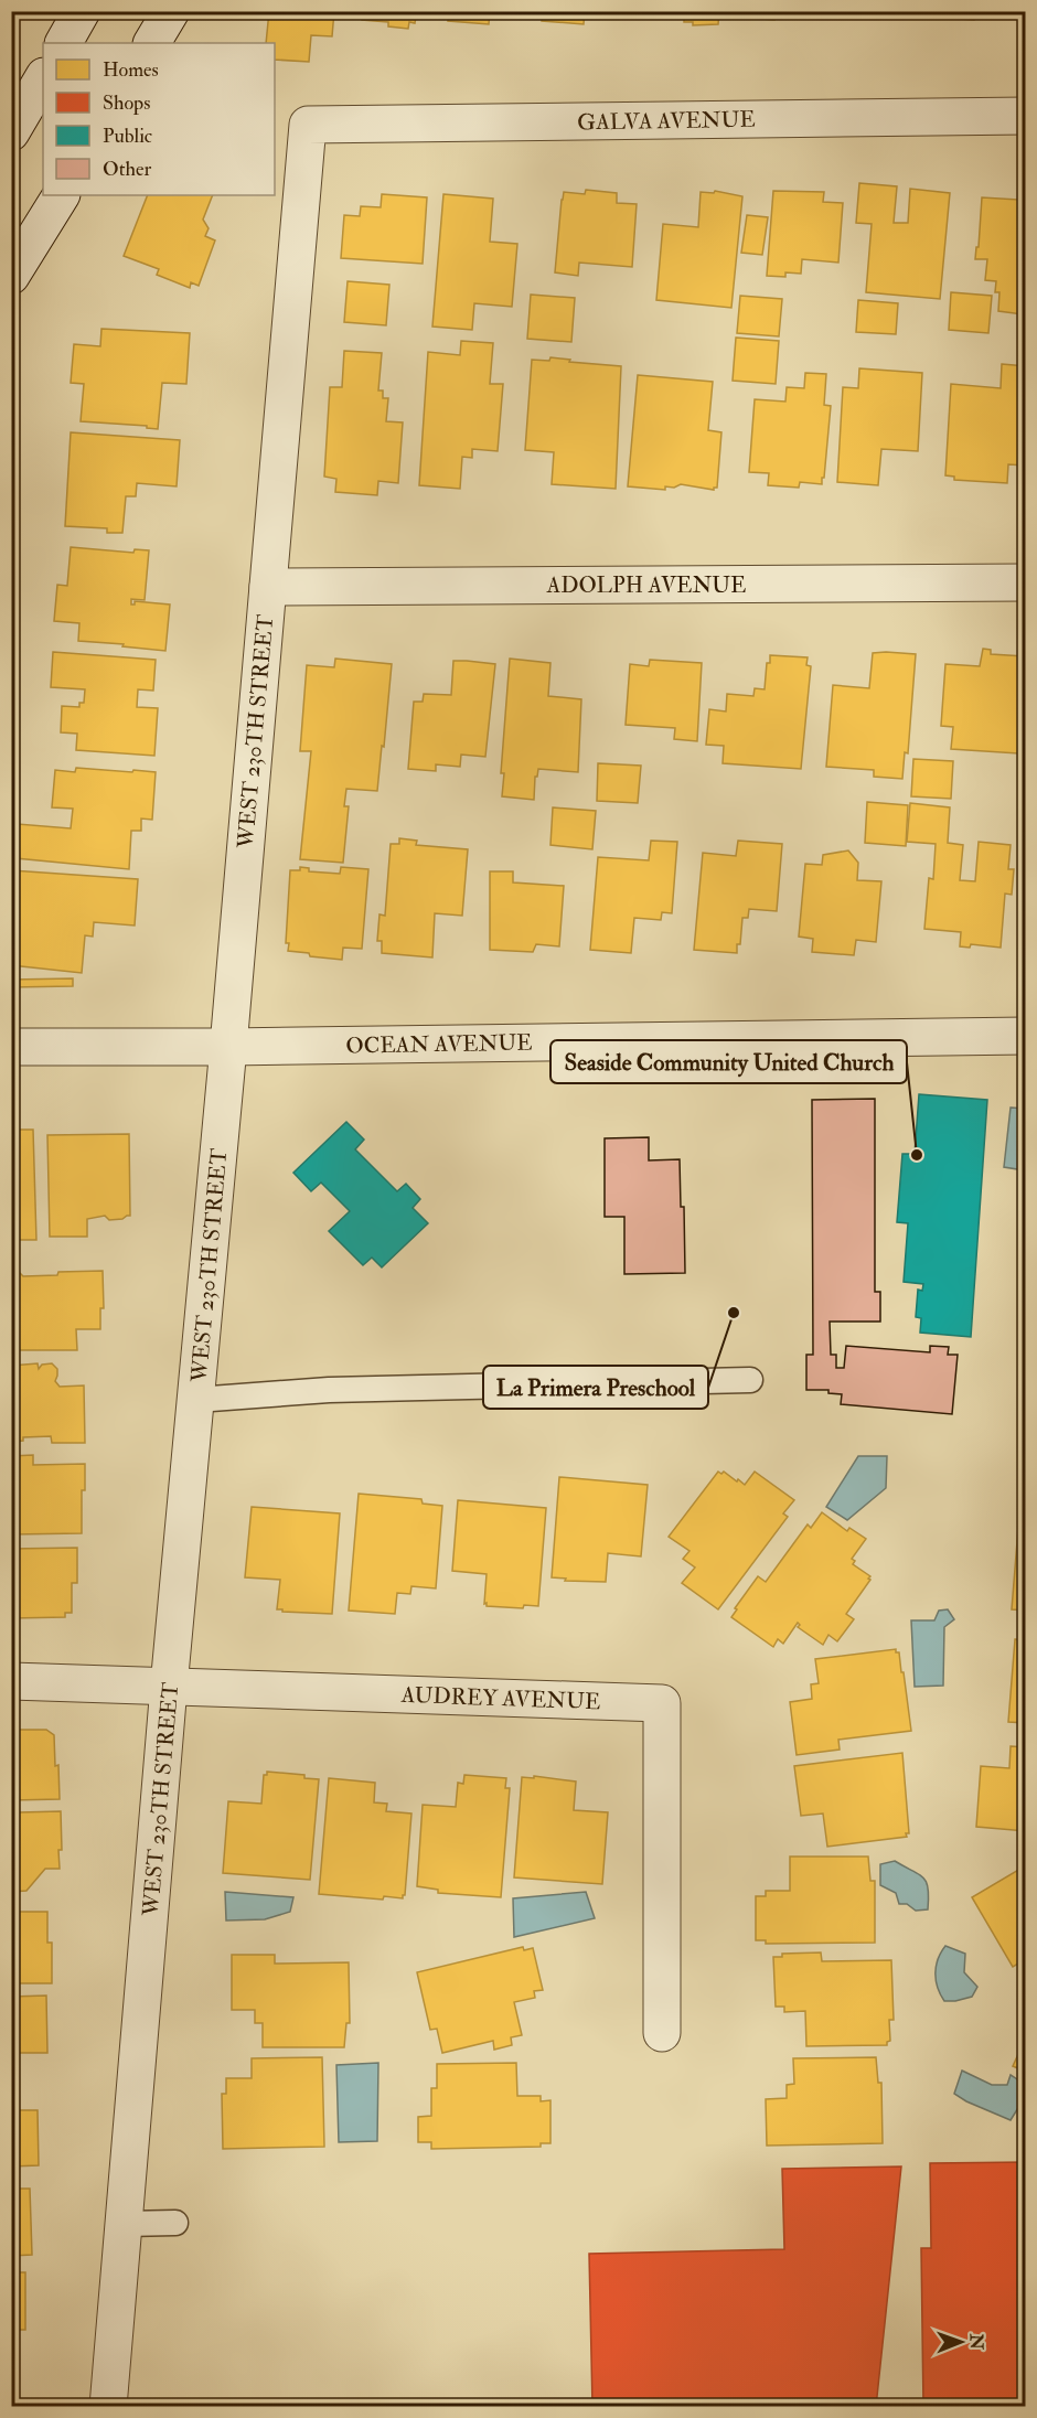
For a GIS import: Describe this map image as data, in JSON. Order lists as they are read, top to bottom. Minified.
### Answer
{"streets":{"street":["GALVA AVENUE","ADOLPH AVENUE","WEST 230TH STREET","OCEAN AVENUE","AUDREY AVENUE"]},"crossings":[["GALVA AVENUE","WEST 230TH STREET"],["ADOLPH AVENUE","WEST 230TH STREET"],["WEST 230TH STREET","OCEAN AVENUE"],["WEST 230TH STREET","AUDREY AVENUE"]],"places":["Seaside Community United Church","La Primera Preschool"],"legend":["Homes","Shops","Public","Other"],"north":"right"}
